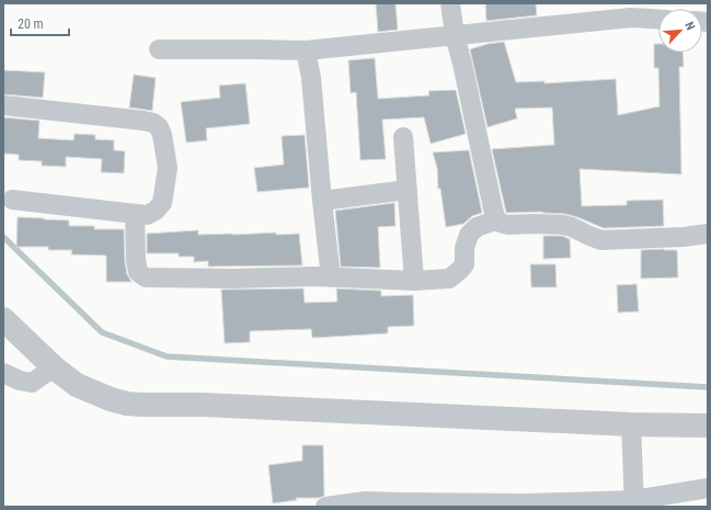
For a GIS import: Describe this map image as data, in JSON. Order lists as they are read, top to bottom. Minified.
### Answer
{"scale_bar":"20 m","north":"top right"}
